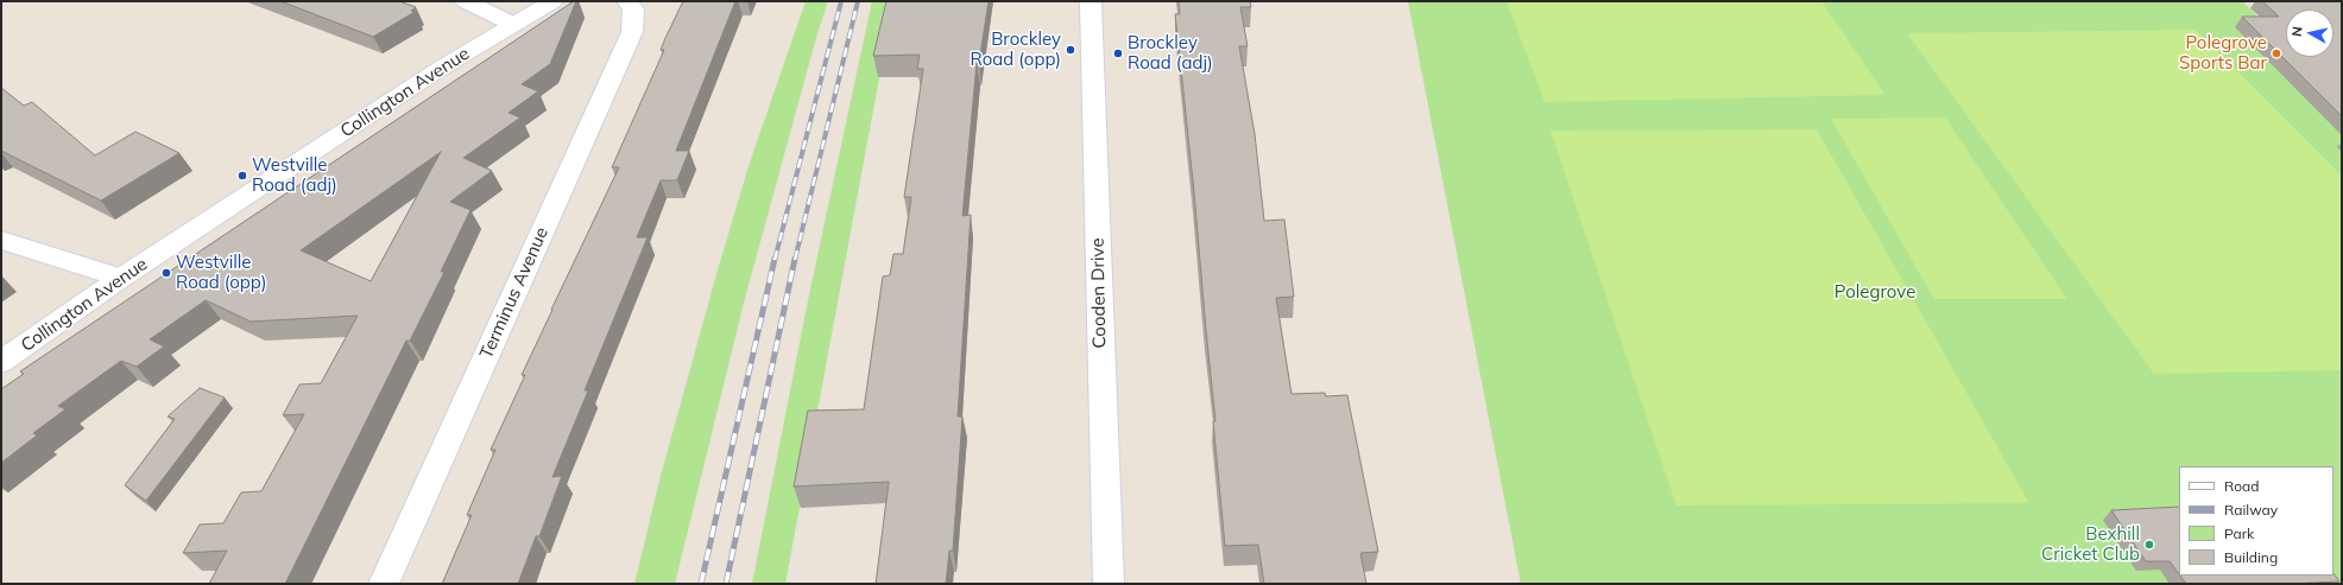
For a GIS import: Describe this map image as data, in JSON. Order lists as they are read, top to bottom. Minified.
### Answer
{"streets":{"street":["Collington Avenue","Terminus Avenue","Cooden Drive"]},"parks":["Polegrove"],"places":["Brockley Road (opp)","Brockley Road (adj)","Polegrove Sports Bar","Westville Road (adj)","Westville Road (opp)","Bexhill Cricket Club"],"legend":["Road","Railway","Park","Building"],"north":"left"}
